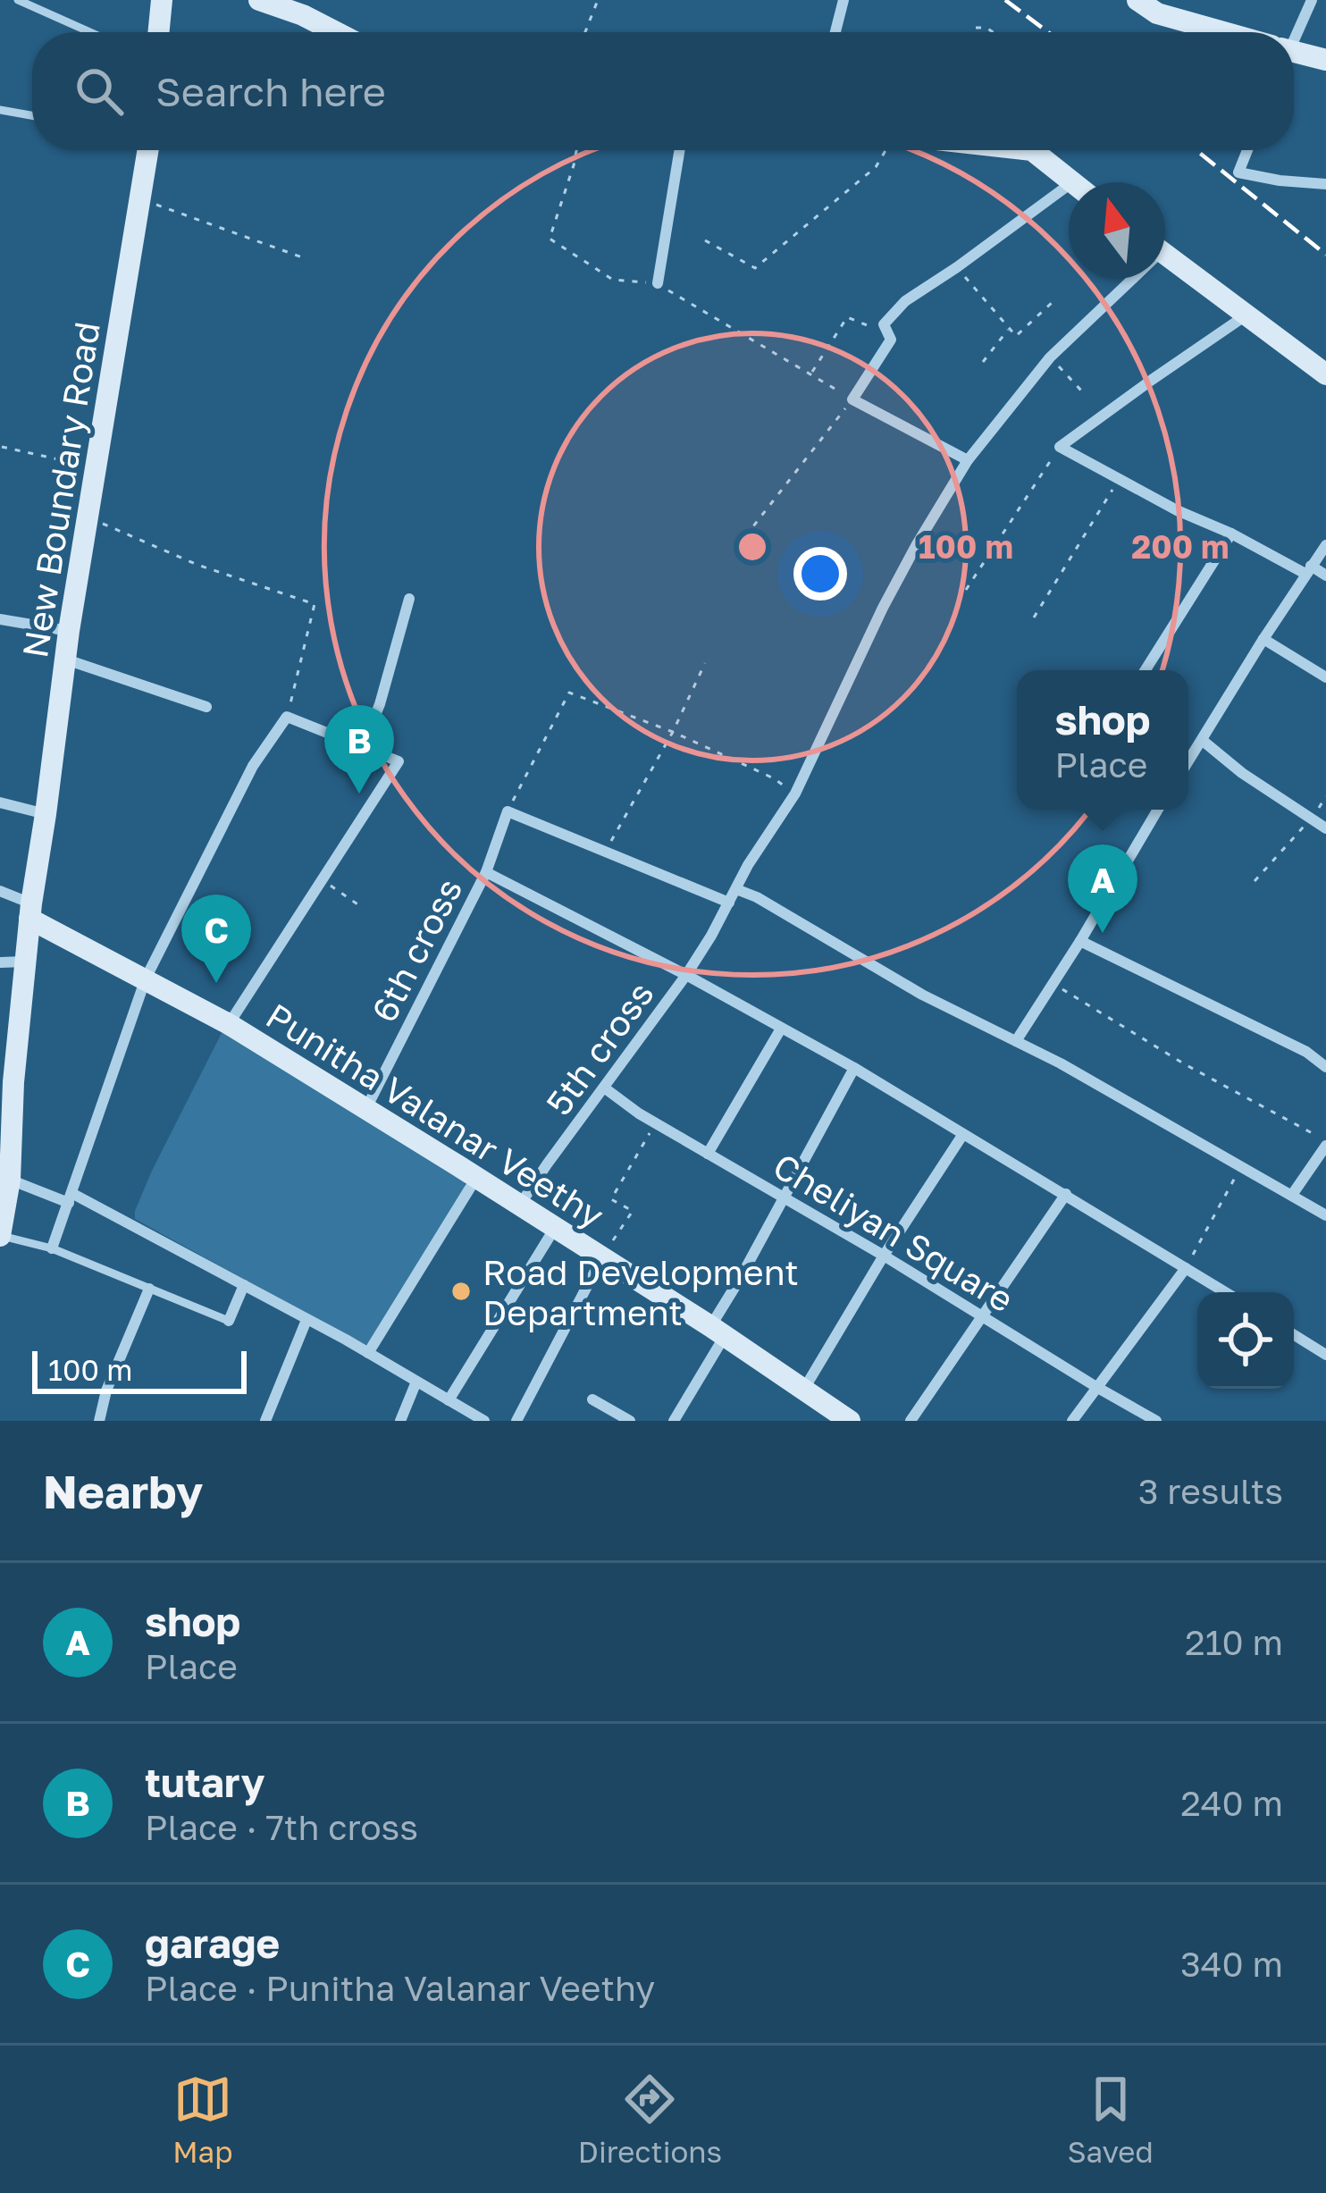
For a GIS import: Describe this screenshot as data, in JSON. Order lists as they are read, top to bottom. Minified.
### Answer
{"streets":{"street":["New Boundary Road","6th cross","5th cross","Punitha Valanar Veethy","Cheliyan Square"]},"crossings":[["New Boundary Road","Punitha Valanar Veethy"],["6th cross","Punitha Valanar Veethy"],["5th cross","Punitha Valanar Veethy"],["5th cross","Cheliyan Square"]],"places":["Road Development Department"],"scale_bar":"100 m","north":"top","page":{"search":"Search here","popup":["shop","Place"],"pins":["B","A","C"],"scale":"100 m","heading":["Nearby","3 results"],"list":[{"mark":"A","name":"shop","note":"Place","value":"210 m"},{"mark":"B","name":"tutary","note":"Place · 7th cross","value":"240 m"},{"mark":"C","name":"garage","note":"Place · Punitha Valanar Veethy","value":"340 m"}],"nav":["Map","Directions","Saved"]},"rings":["100 m","200 m"]}
